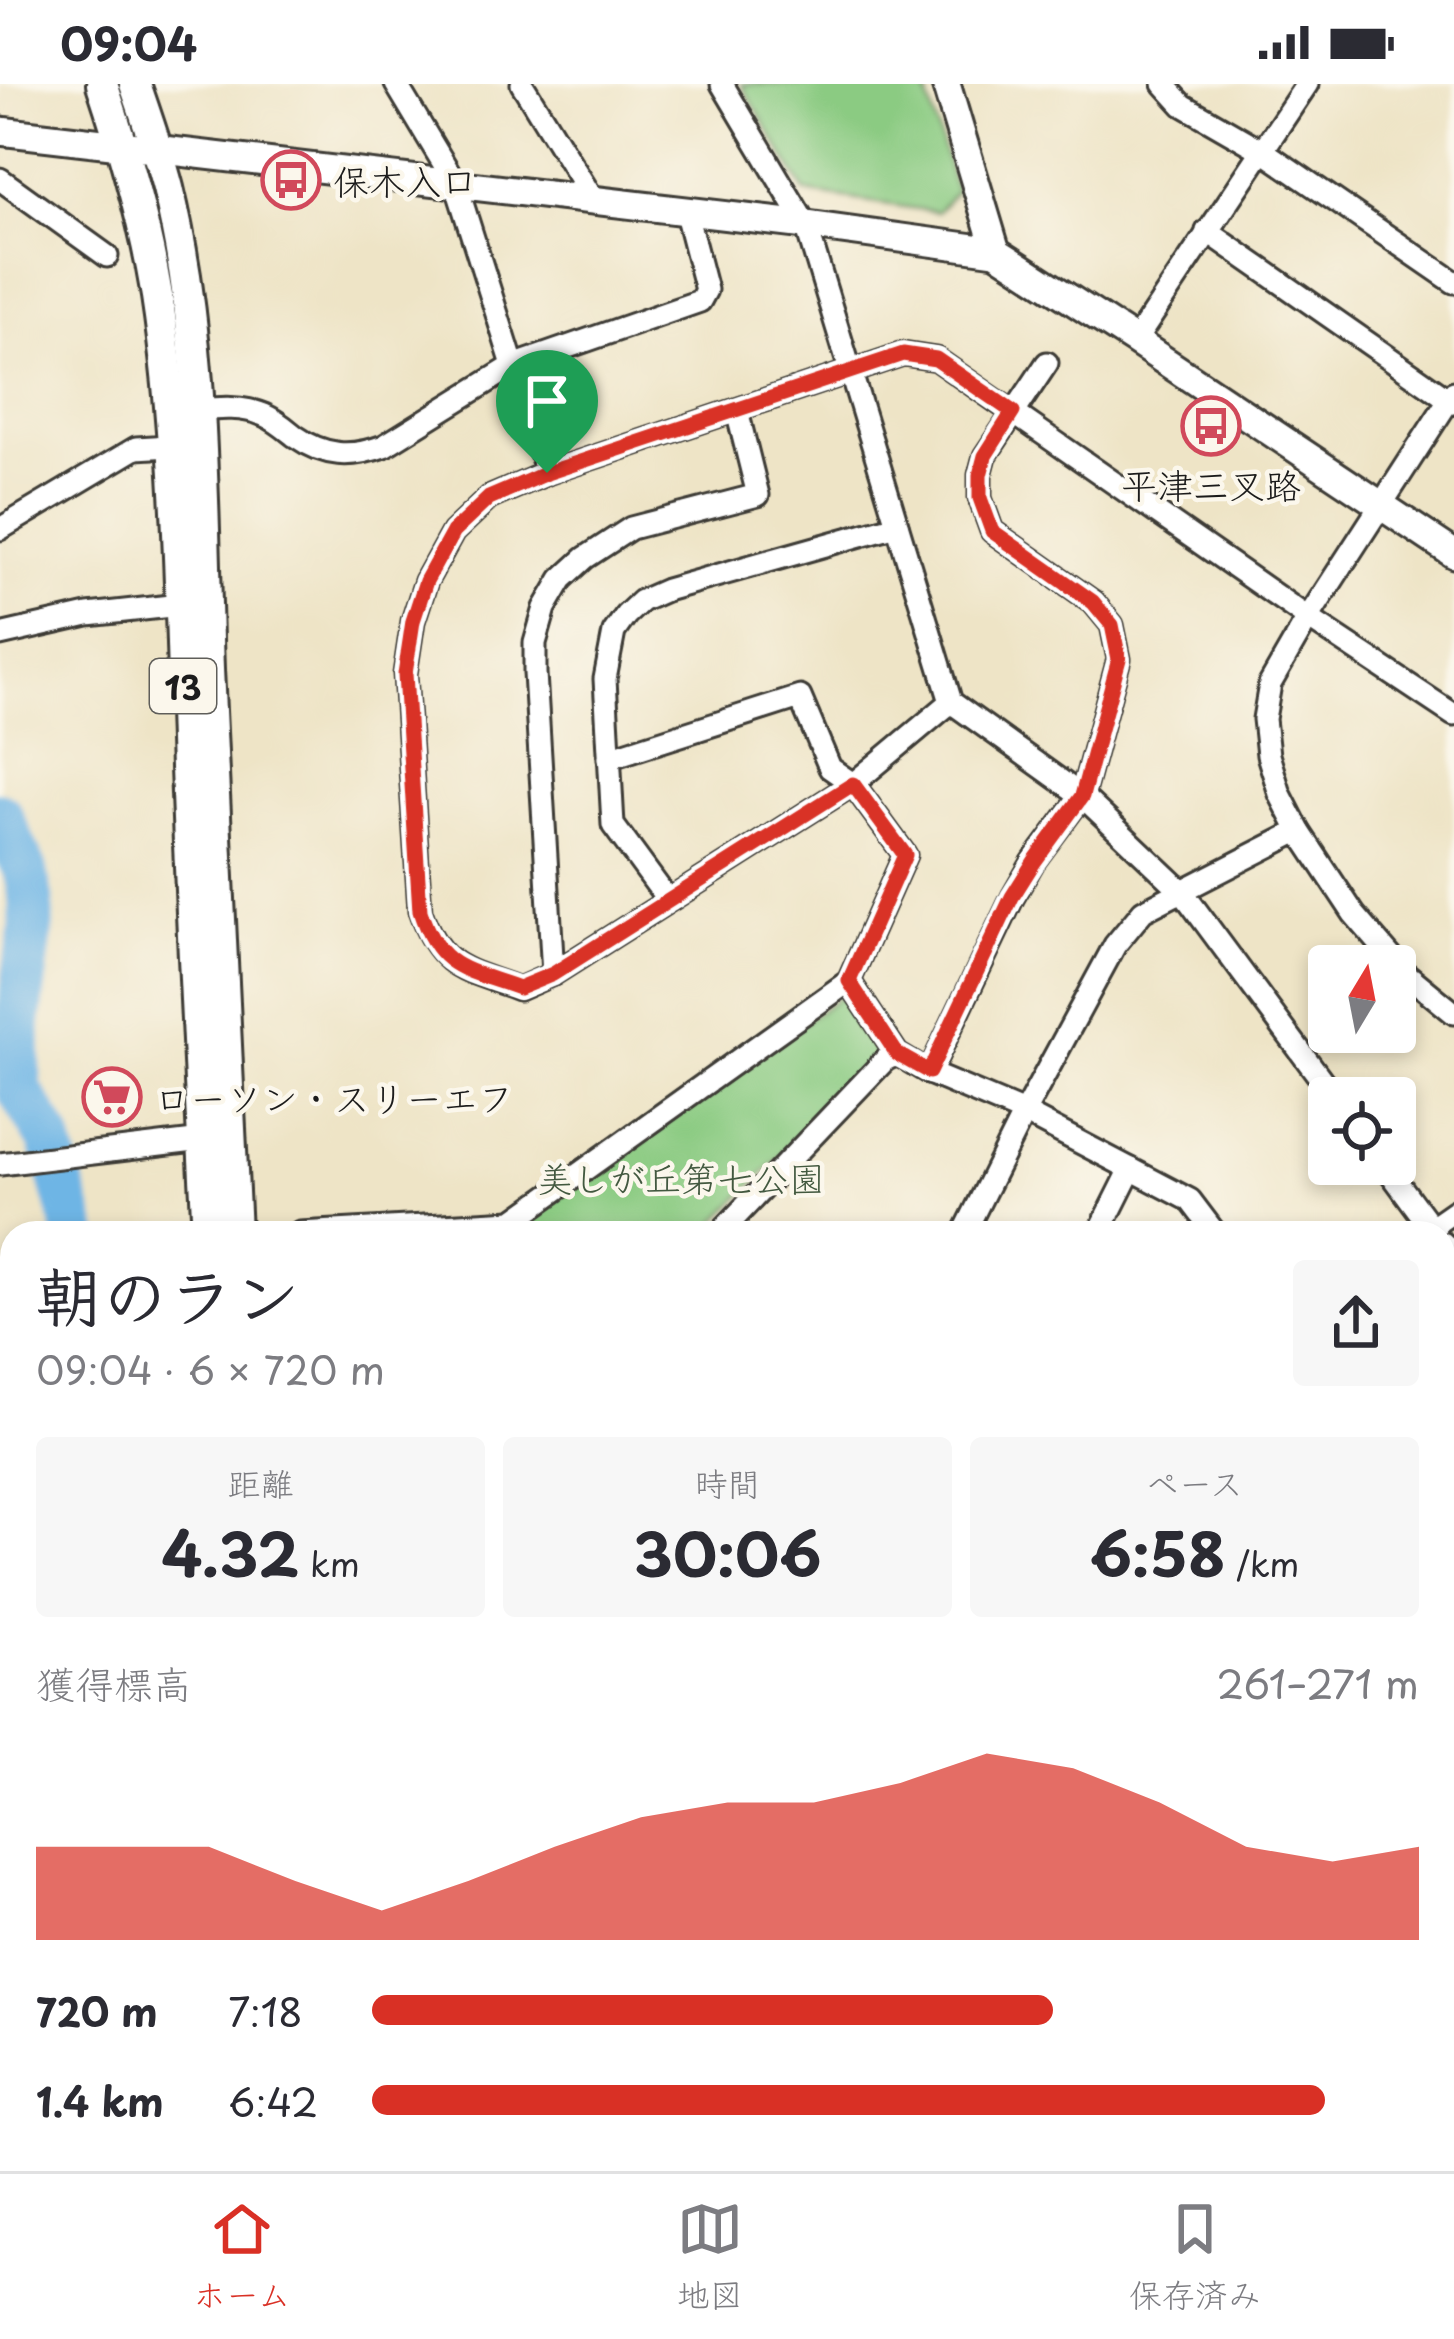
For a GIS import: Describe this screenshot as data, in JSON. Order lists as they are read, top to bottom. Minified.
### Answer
{"streets":{"main road":["13"]},"parks":["美しが丘第七公園"],"places":{"bus stop":["保木入口","平津三叉路"],"supermarket":["ローソン・スリーエフ"]},"north":"top","page":{"status":"09:04","heading":["朝のラン","09:04 · 6 × 720 m"],"stats":[["距離","4.32 km"],["時間","30:06"],["ペース","6:58 /km"]],"chart":["獲得標高","261–271 m"],"list":[{"name":"720 m","note":"7:18"},{"name":"1.4 km","note":"6:42"}],"tabs":["ホーム","地図","保存済み"]}}
